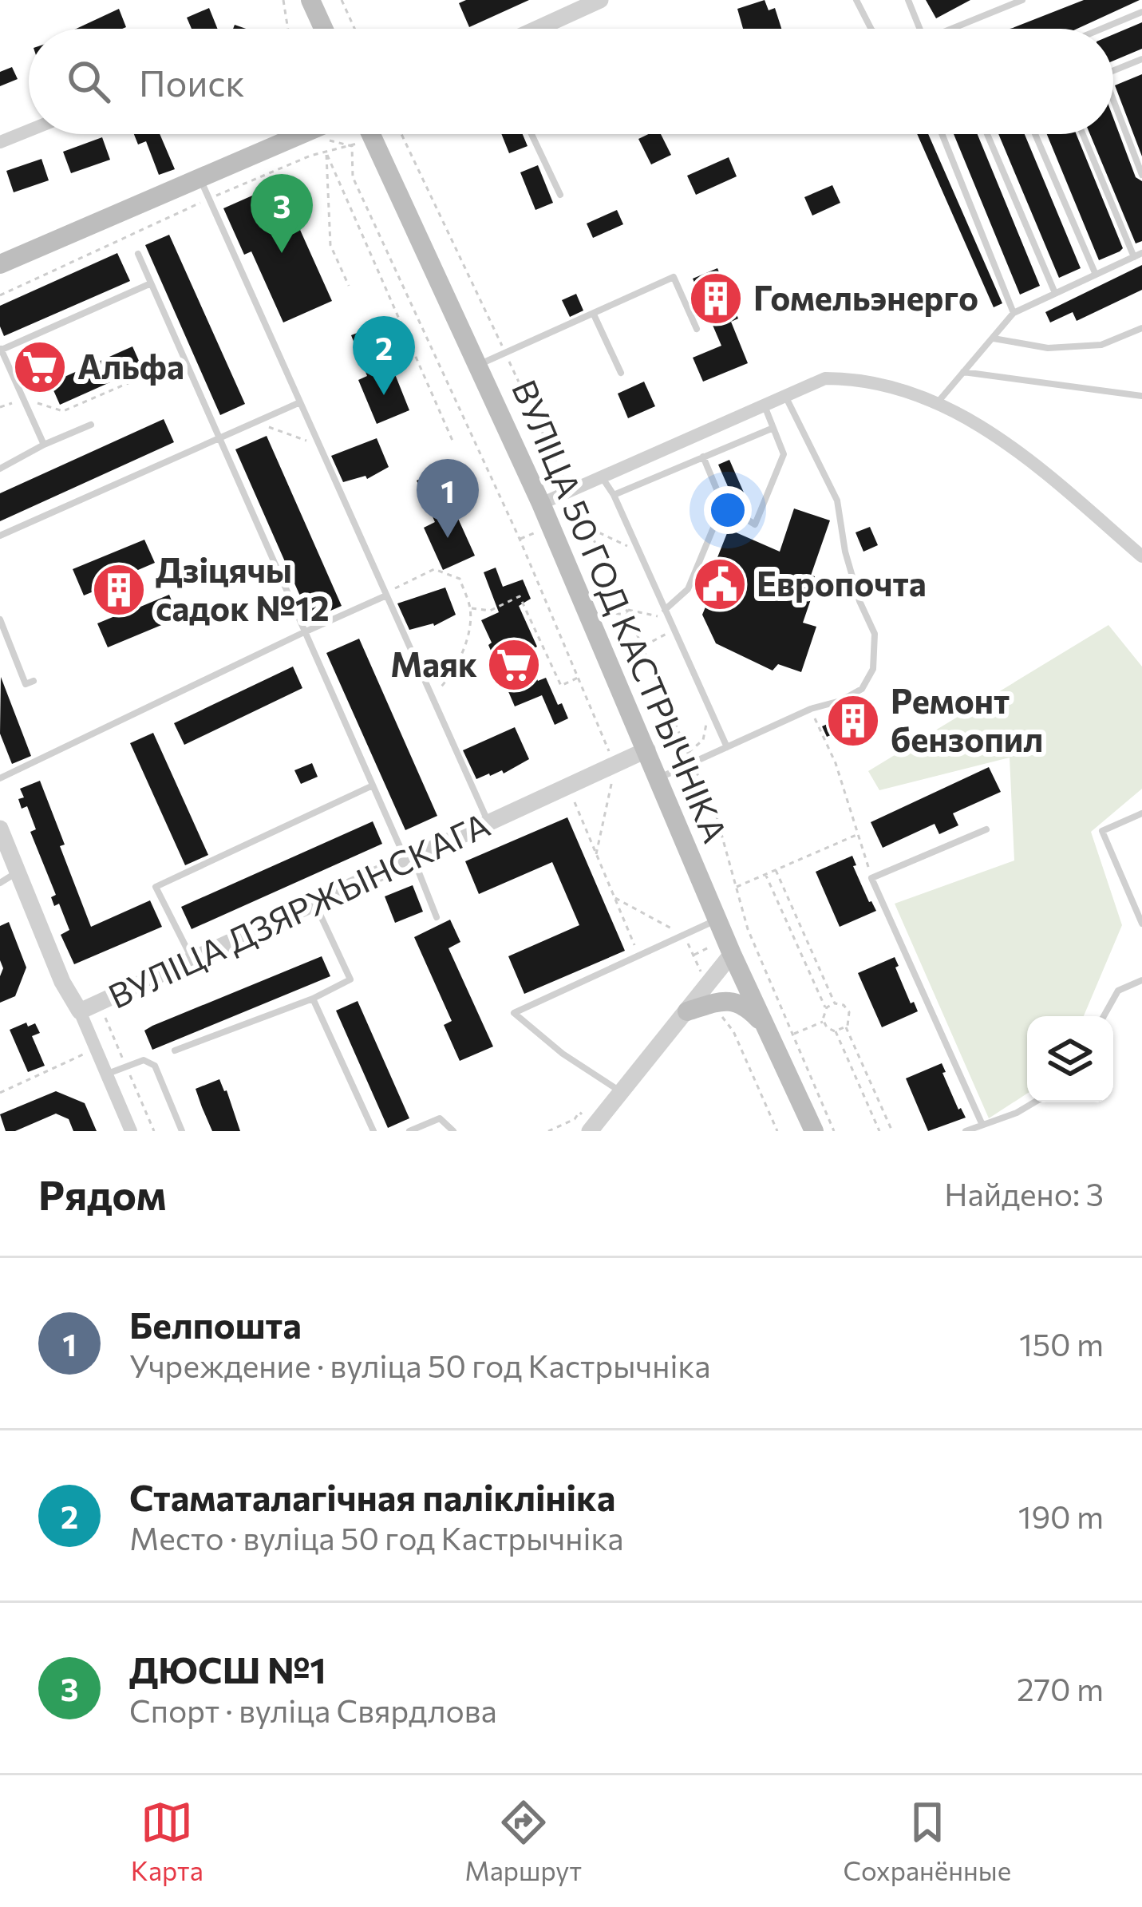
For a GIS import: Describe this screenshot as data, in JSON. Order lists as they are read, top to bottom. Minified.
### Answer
{"streets":{"main road":["ВУЛІЦА 50 ГОД КАСТРЫЧНІКА"],"street":["ВУЛІЦА ДЗЯРЖЫНСКАГА"]},"crossings":[["ВУЛІЦА 50 ГОД КАСТРЫЧНІКА","ВУЛІЦА ДЗЯРЖЫНСКАГА"]],"places":{"building":["Гомельэнерго","Дзіцячы садок №12","Ремонт бензопил"],"supermarket":["Альфа","Маяк"],"public building":["Европочта"]},"page":{"search":"Поиск","pins":["3","2","1"],"heading":["Рядом","Найдено: 3"],"list":[{"mark":"1","name":"Белпошта","note":"Учреждение · вуліца 50 год Кастрычніка","value":"150 m"},{"mark":"2","name":"Стаматалагічная паліклініка","note":"Место · вуліца 50 год Кастрычніка","value":"190 m"},{"mark":"3","name":"ДЮСШ №1","note":"Спорт · вуліца Свярдлова","value":"270 m"}],"nav":["Карта","Маршрут","Сохранённые"]}}
